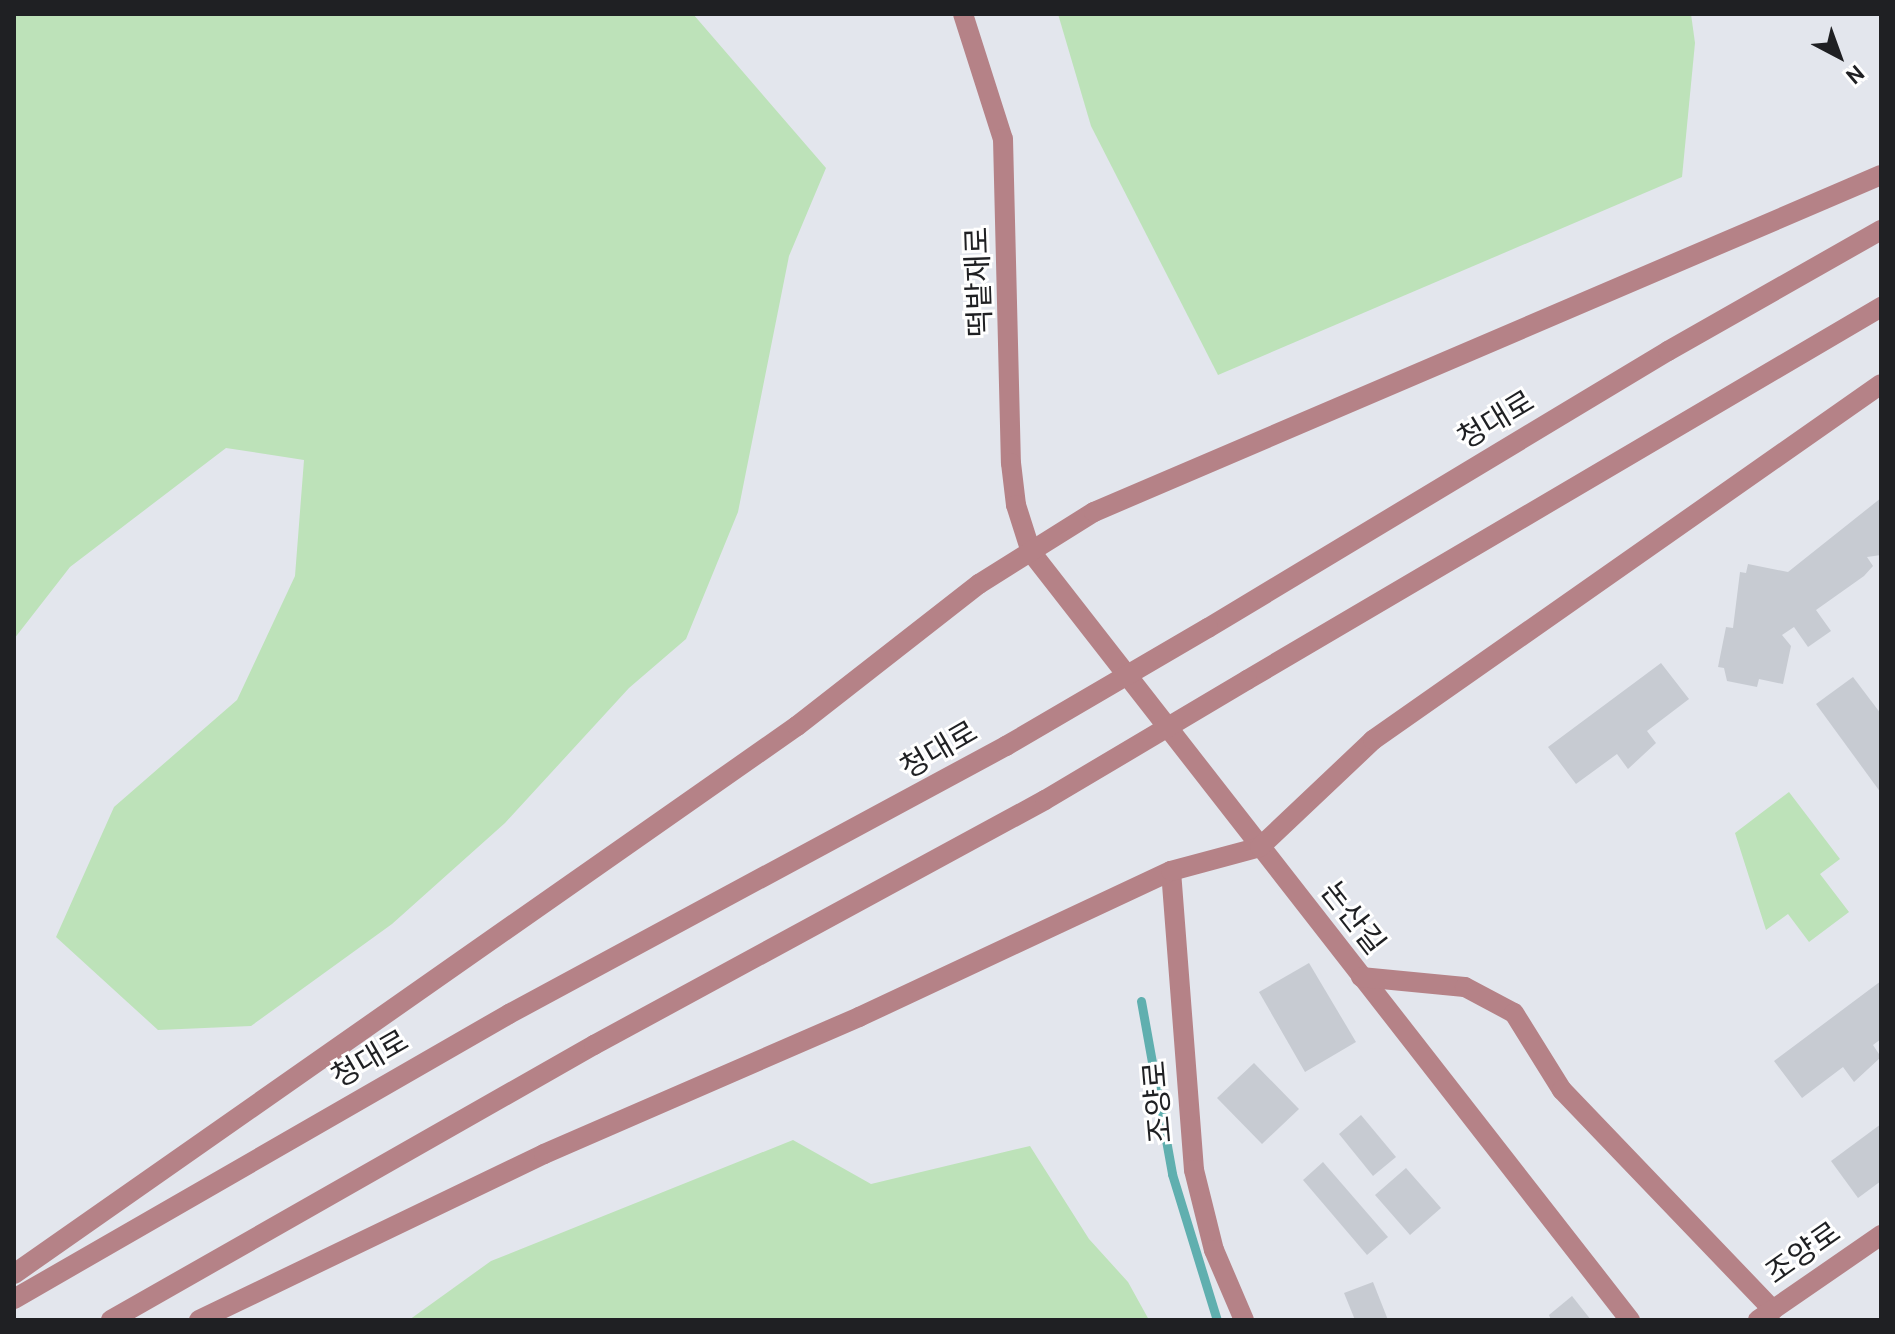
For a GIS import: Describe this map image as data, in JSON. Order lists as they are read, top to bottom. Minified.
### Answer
{"streets":{"street":["떡밭재로","청대로","논산길","조양로"]},"crossings":[["떡밭재로","논산길"]],"north":"bottom right"}
